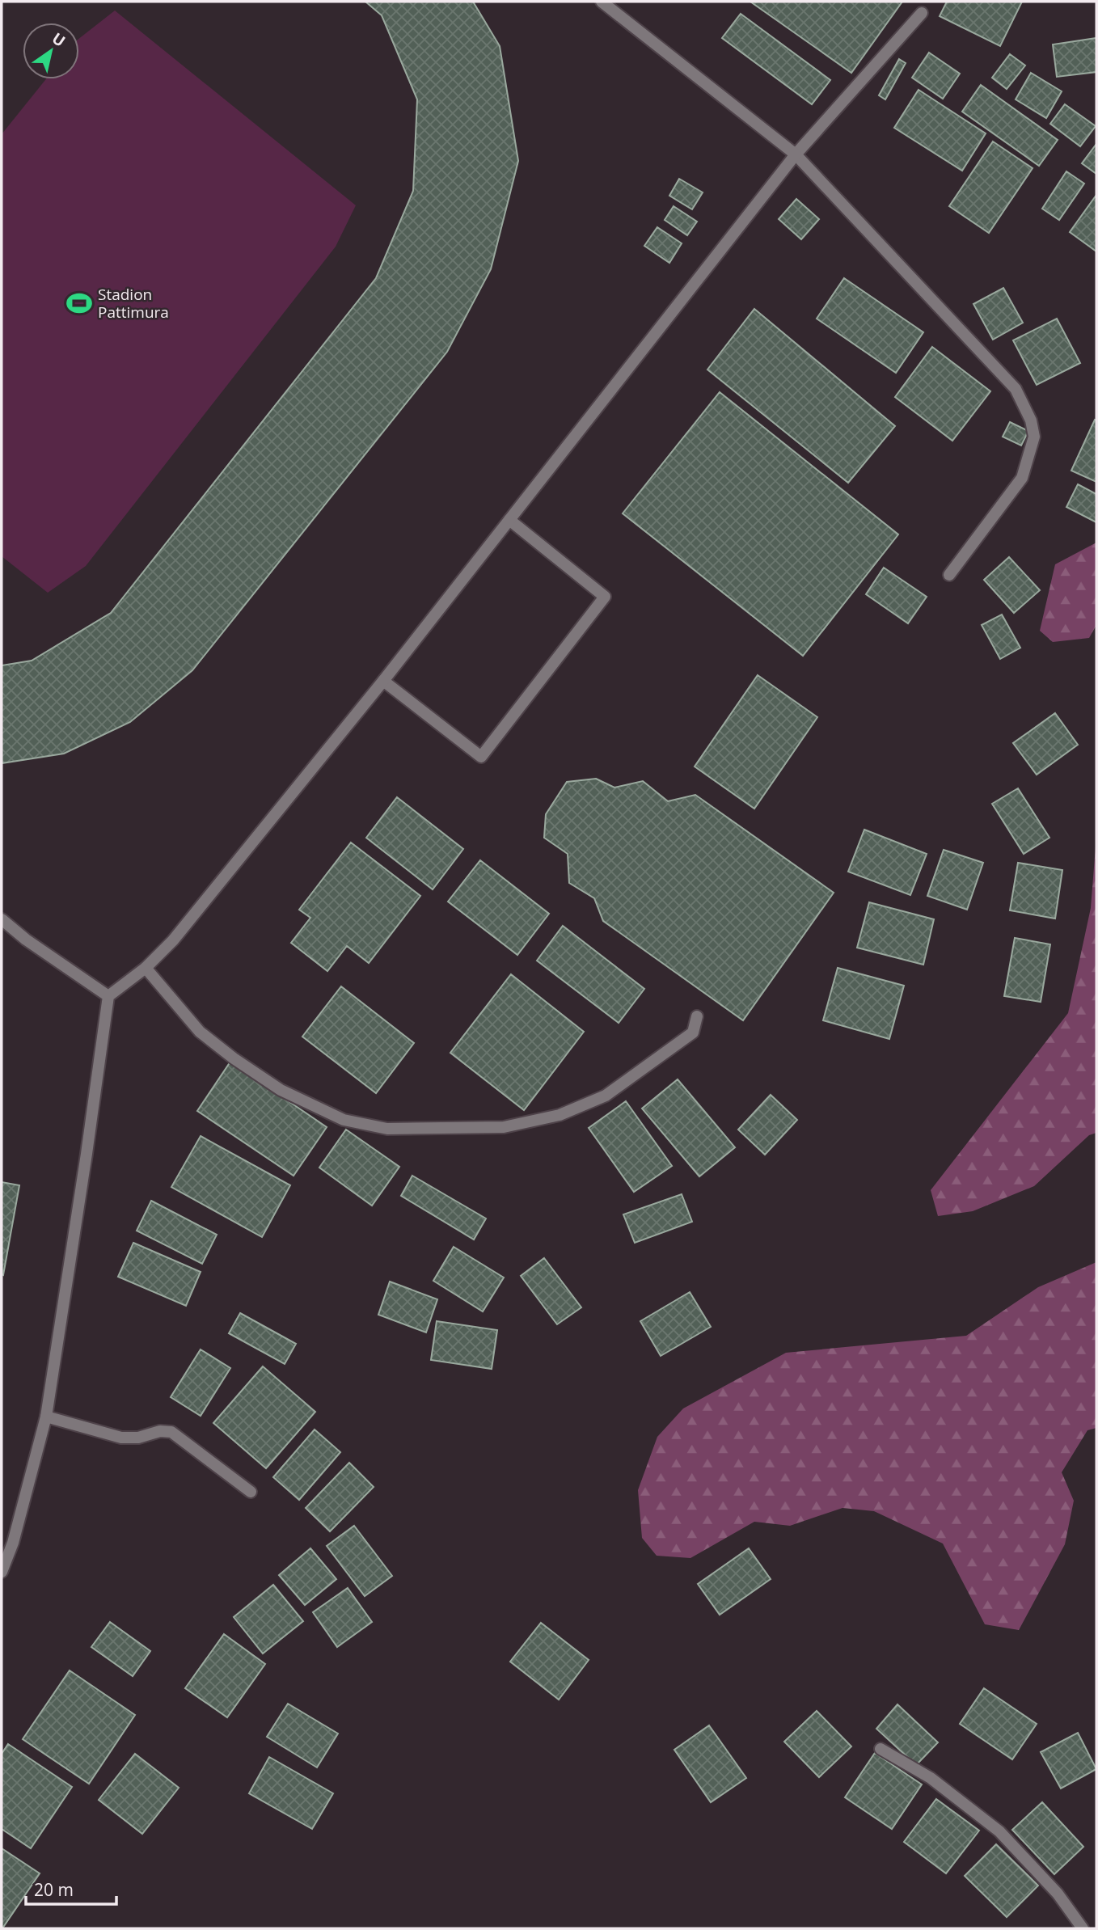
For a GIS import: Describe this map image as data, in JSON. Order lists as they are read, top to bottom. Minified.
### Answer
{"places":{"sports":["Stadion Pattimura"]},"scale_bar":"20 m","north":"top right"}
